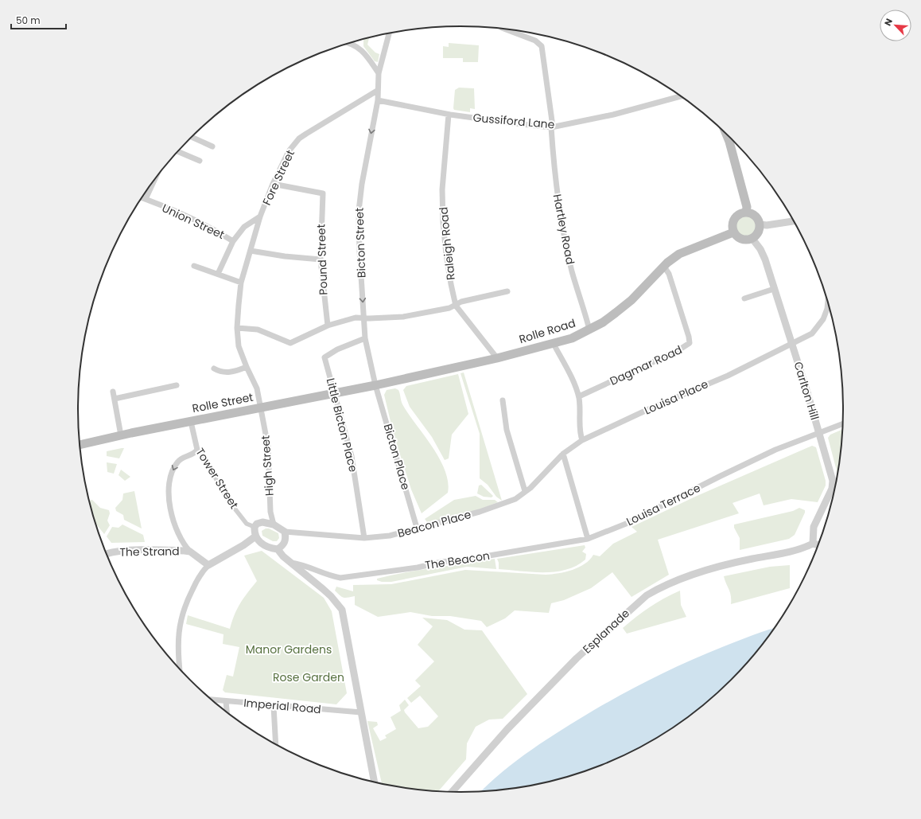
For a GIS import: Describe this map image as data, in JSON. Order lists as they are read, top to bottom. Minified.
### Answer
{"streets":{"main road":["Rolle Road","Rolle Street"],"street":["Gussiford Lane","Fore Street","Union Street","Hartley Road","Bicton Street","Raleigh Road","Pound Street","Dagmar Road","Carlton Hill","Louisa Place","Little Bicton Place","Bicton Place","High Street","Tower Street","Louisa Terrace","Beacon Place","The Strand","The Beacon","Esplanade","Imperial Road"]},"crossings":[["Gussiford Lane","Hartley Road"],["Gussiford Lane","Bicton Street"],["Gussiford Lane","Raleigh Road"],["Fore Street","Union Street"],["Fore Street","Bicton Street"],["Fore Street","Pound Street"],["Fore Street","High Street"],["Hartley Road","Rolle Road"],["Bicton Street","Rolle Road"],["Bicton Street","Rolle Street"],["Bicton Street","Little Bicton Place"],["Bicton Street","Bicton Place"],["Raleigh Road","Rolle Road"],["Rolle Road","Dagmar Road"],["Rolle Road","Carlton Hill"],["Rolle Road","Rolle Street"],["Rolle Road","Bicton Place"],["Carlton Hill","Louisa Place"],["Carlton Hill","Louisa Terrace"],["Carlton Hill","Esplanade"],["Louisa Place","Beacon Place"],["Rolle Street","Little Bicton Place"],["Rolle Street","Bicton Place"],["Rolle Street","High Street"],["Rolle Street","Tower Street"],["Little Bicton Place","Beacon Place"],["Bicton Place","Beacon Place"],["High Street","Tower Street"],["High Street","Beacon Place"],["Tower Street","Beacon Place"],["Louisa Terrace","The Beacon"]],"one_way":["Bicton Street"],"parks":["Manor Gardens","Rose Garden"],"scale_bar":"50 m","north":"top left"}
